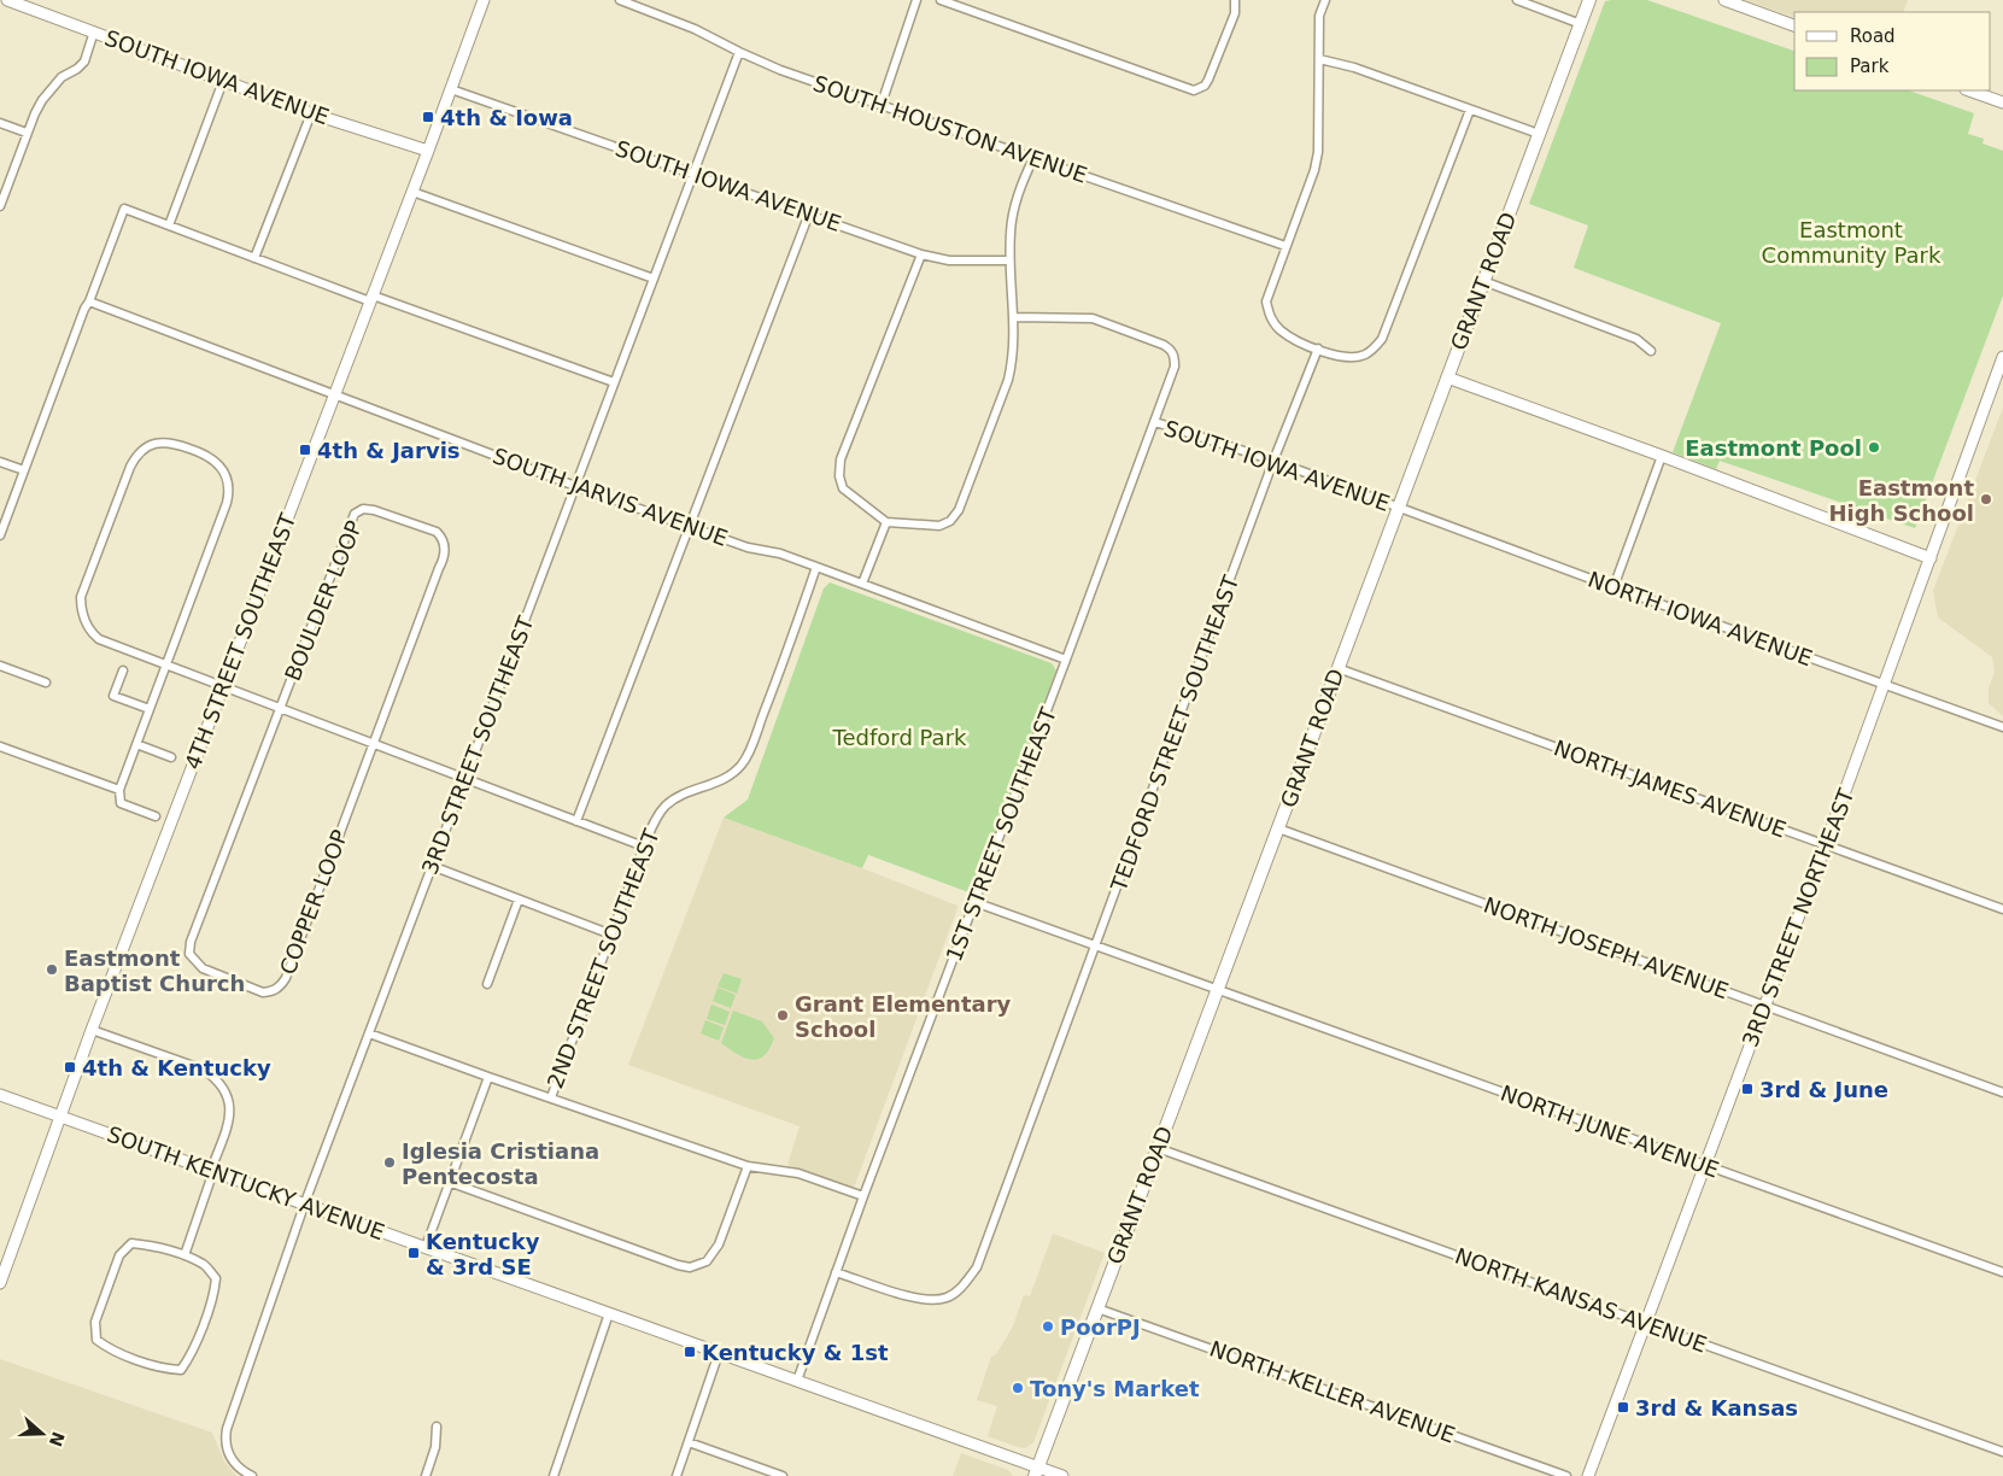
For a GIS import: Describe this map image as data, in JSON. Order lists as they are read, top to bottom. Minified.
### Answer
{"streets":{"main road":["GRANT ROAD"],"street":["SOUTH IOWA AVENUE","SOUTH HOUSTON AVENUE","SOUTH JARVIS AVENUE","BOULDER LOOP","NORTH IOWA AVENUE","4TH STREET SOUTHEAST","TEDFORD STREET SOUTHEAST","3RD STREET SOUTHEAST","NORTH JAMES AVENUE","1ST STREET SOUTHEAST","COPPER LOOP","3RD STREET NORTHEAST","NORTH JOSEPH AVENUE","2ND STREET SOUTHEAST","NORTH JUNE AVENUE","SOUTH KENTUCKY AVENUE","NORTH KANSAS AVENUE","NORTH KELLER AVENUE"]},"crossings":[["SOUTH IOWA AVENUE","GRANT ROAD"],["SOUTH IOWA AVENUE","NORTH IOWA AVENUE"],["SOUTH IOWA AVENUE","4TH STREET SOUTHEAST"],["SOUTH IOWA AVENUE","TEDFORD STREET SOUTHEAST"],["SOUTH IOWA AVENUE","3RD STREET SOUTHEAST"],["SOUTH IOWA AVENUE","1ST STREET SOUTHEAST"],["SOUTH HOUSTON AVENUE","3RD STREET SOUTHEAST"],["GRANT ROAD","NORTH IOWA AVENUE"],["GRANT ROAD","NORTH JAMES AVENUE"],["GRANT ROAD","NORTH JOSEPH AVENUE"],["GRANT ROAD","NORTH JUNE AVENUE"],["GRANT ROAD","SOUTH KENTUCKY AVENUE"],["GRANT ROAD","NORTH KANSAS AVENUE"],["GRANT ROAD","NORTH KELLER AVENUE"],["SOUTH JARVIS AVENUE","4TH STREET SOUTHEAST"],["SOUTH JARVIS AVENUE","3RD STREET SOUTHEAST"],["SOUTH JARVIS AVENUE","1ST STREET SOUTHEAST"],["SOUTH JARVIS AVENUE","2ND STREET SOUTHEAST"],["BOULDER LOOP","COPPER LOOP"],["NORTH IOWA AVENUE","3RD STREET NORTHEAST"],["4TH STREET SOUTHEAST","SOUTH KENTUCKY AVENUE"],["TEDFORD STREET SOUTHEAST","1ST STREET SOUTHEAST"],["TEDFORD STREET SOUTHEAST","NORTH JUNE AVENUE"],["3RD STREET SOUTHEAST","2ND STREET SOUTHEAST"],["3RD STREET SOUTHEAST","SOUTH KENTUCKY AVENUE"],["NORTH JAMES AVENUE","3RD STREET NORTHEAST"],["1ST STREET SOUTHEAST","NORTH JUNE AVENUE"],["1ST STREET SOUTHEAST","SOUTH KENTUCKY AVENUE"],["3RD STREET NORTHEAST","NORTH JOSEPH AVENUE"],["3RD STREET NORTHEAST","NORTH JUNE AVENUE"],["3RD STREET NORTHEAST","NORTH KANSAS AVENUE"]],"parks":["Eastmont Community Park","Tedford Park"],"places":{"transit":["4th & Iowa","4th & Jarvis","4th & Kentucky","3rd & June","Kentucky & 3rd SE","Kentucky & 1st","3rd & Kansas"],"other":["Eastmont Pool","Eastmont High School","Eastmont Baptist Church","Grant Elementary School","Iglesia Cristiana Pentecosta","PoorPJ","Tony's Market"]},"legend":["Road","Park"],"north":"right"}
